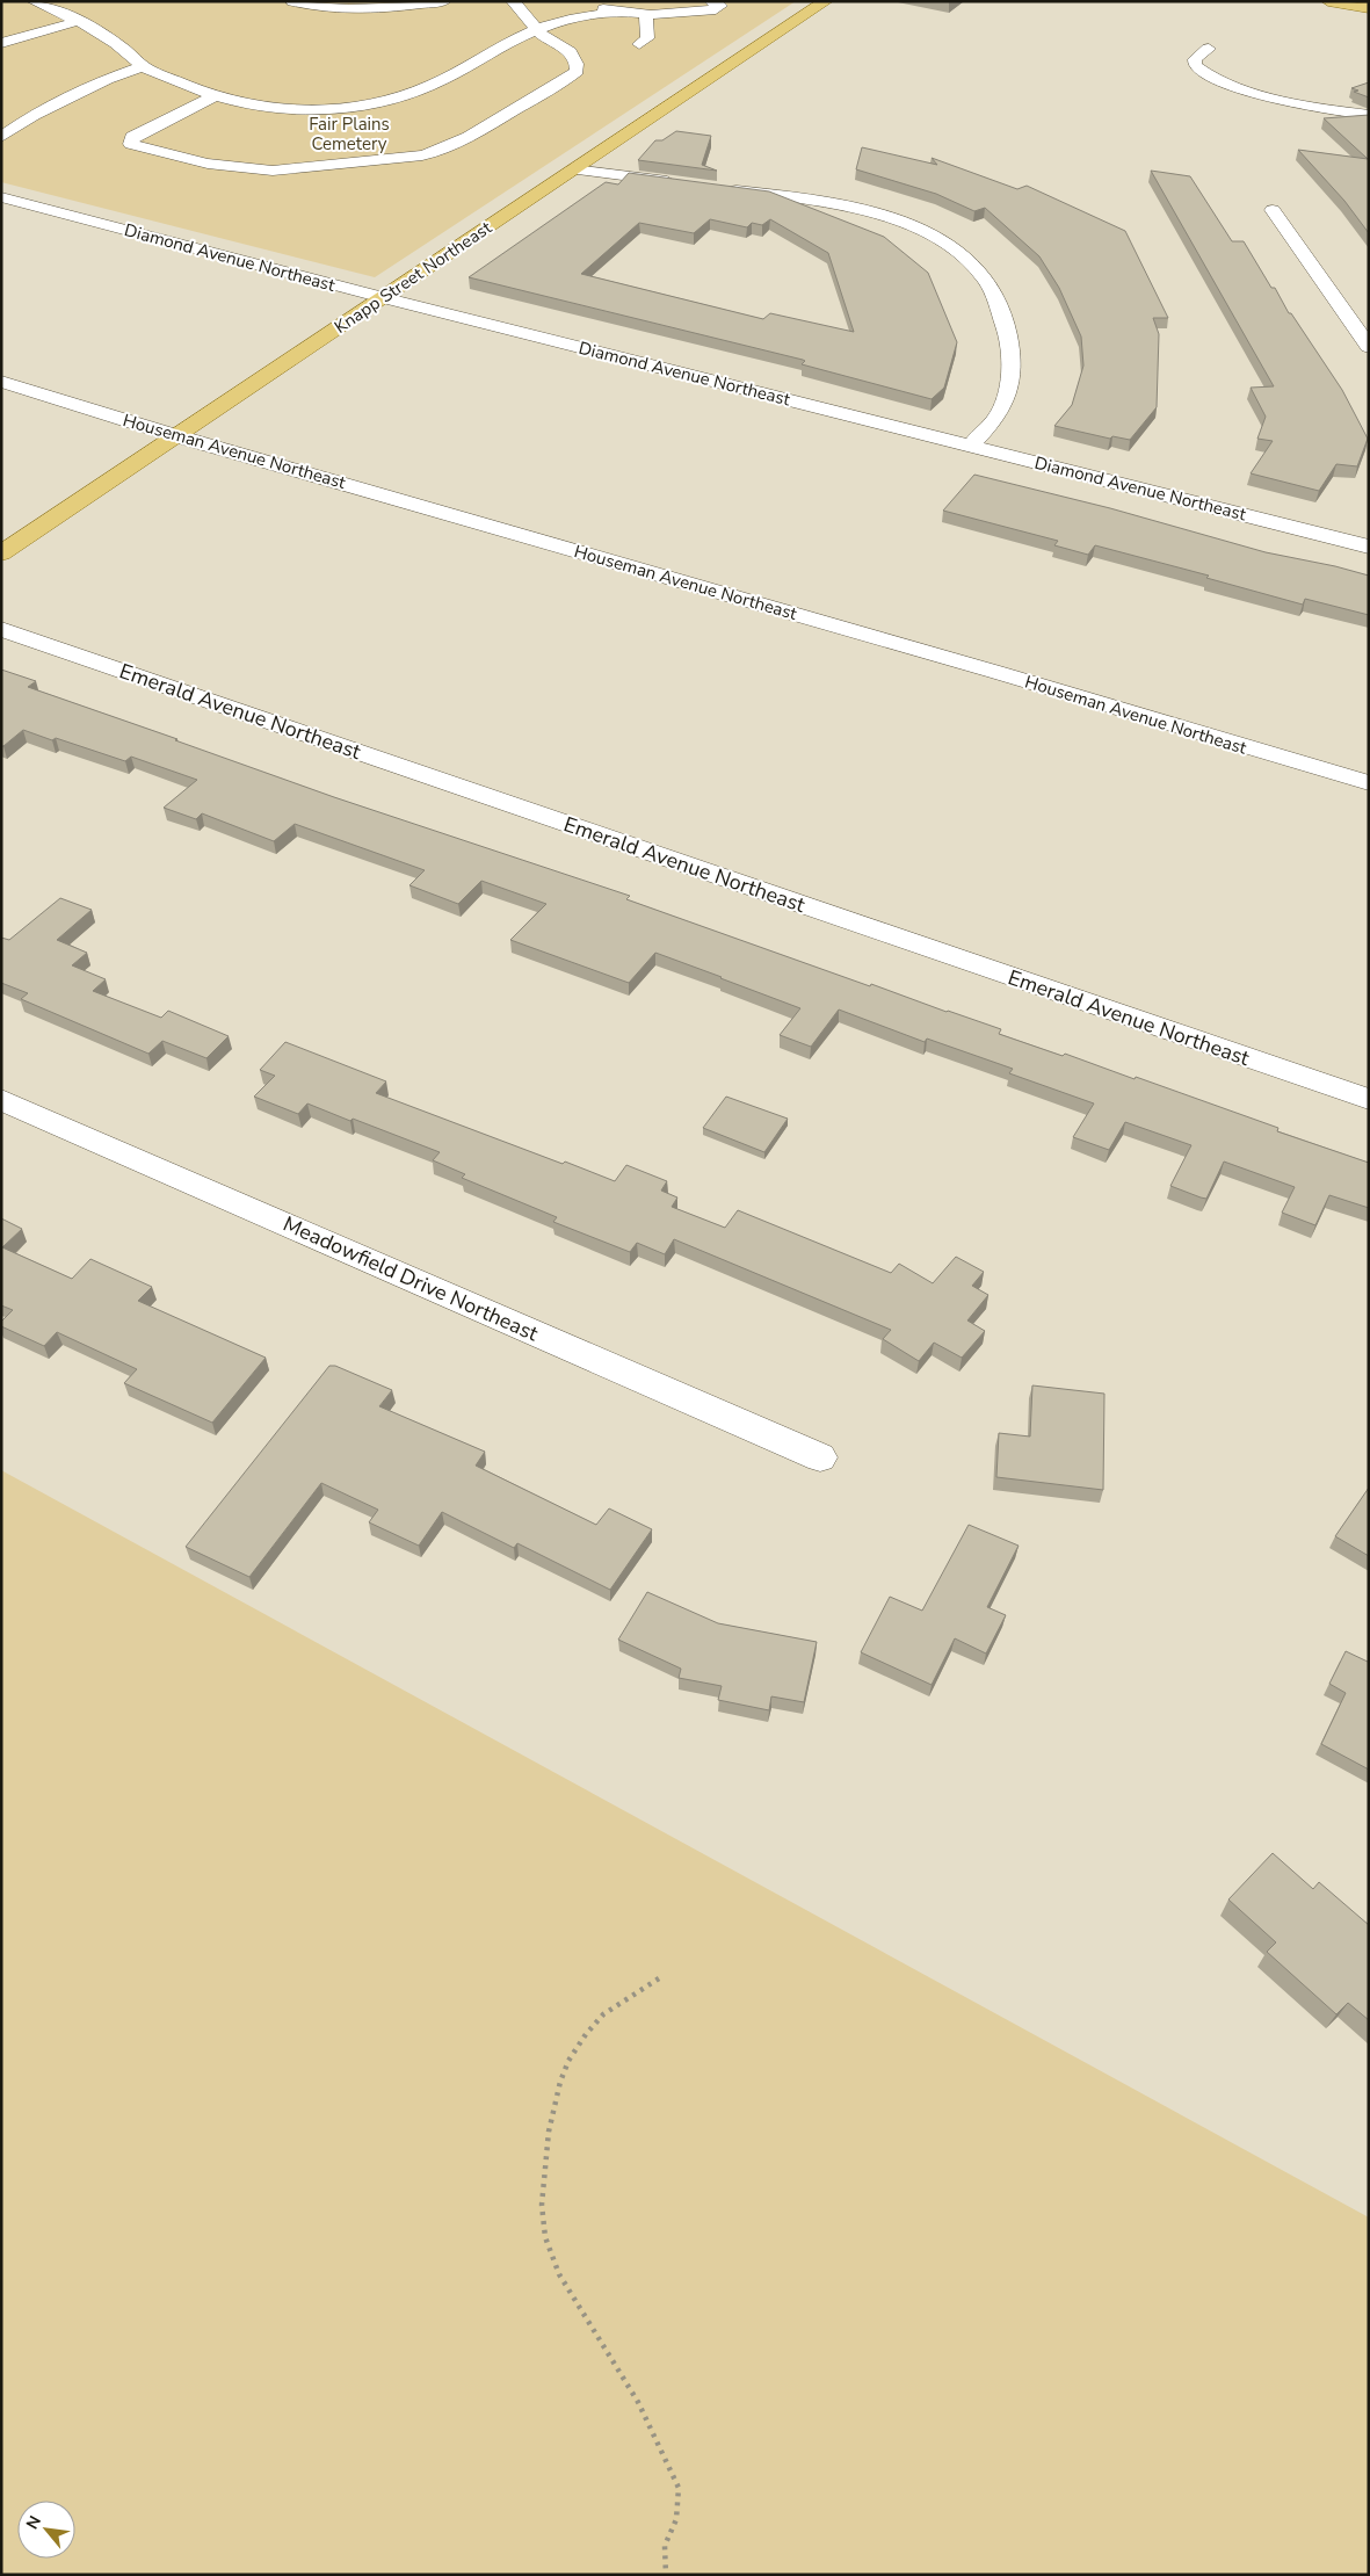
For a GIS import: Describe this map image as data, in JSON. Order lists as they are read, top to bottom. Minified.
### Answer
{"streets":{"main road":["Knapp Street Northeast"],"street":["Diamond Avenue Northeast","Houseman Avenue Northeast","Emerald Avenue Northeast","Meadowfield Drive Northeast"]},"crossings":[["Diamond Avenue Northeast","Knapp Street Northeast"],["Knapp Street Northeast","Houseman Avenue Northeast"]],"parks":["Fair Plains Cemetery"],"north":"top left"}
